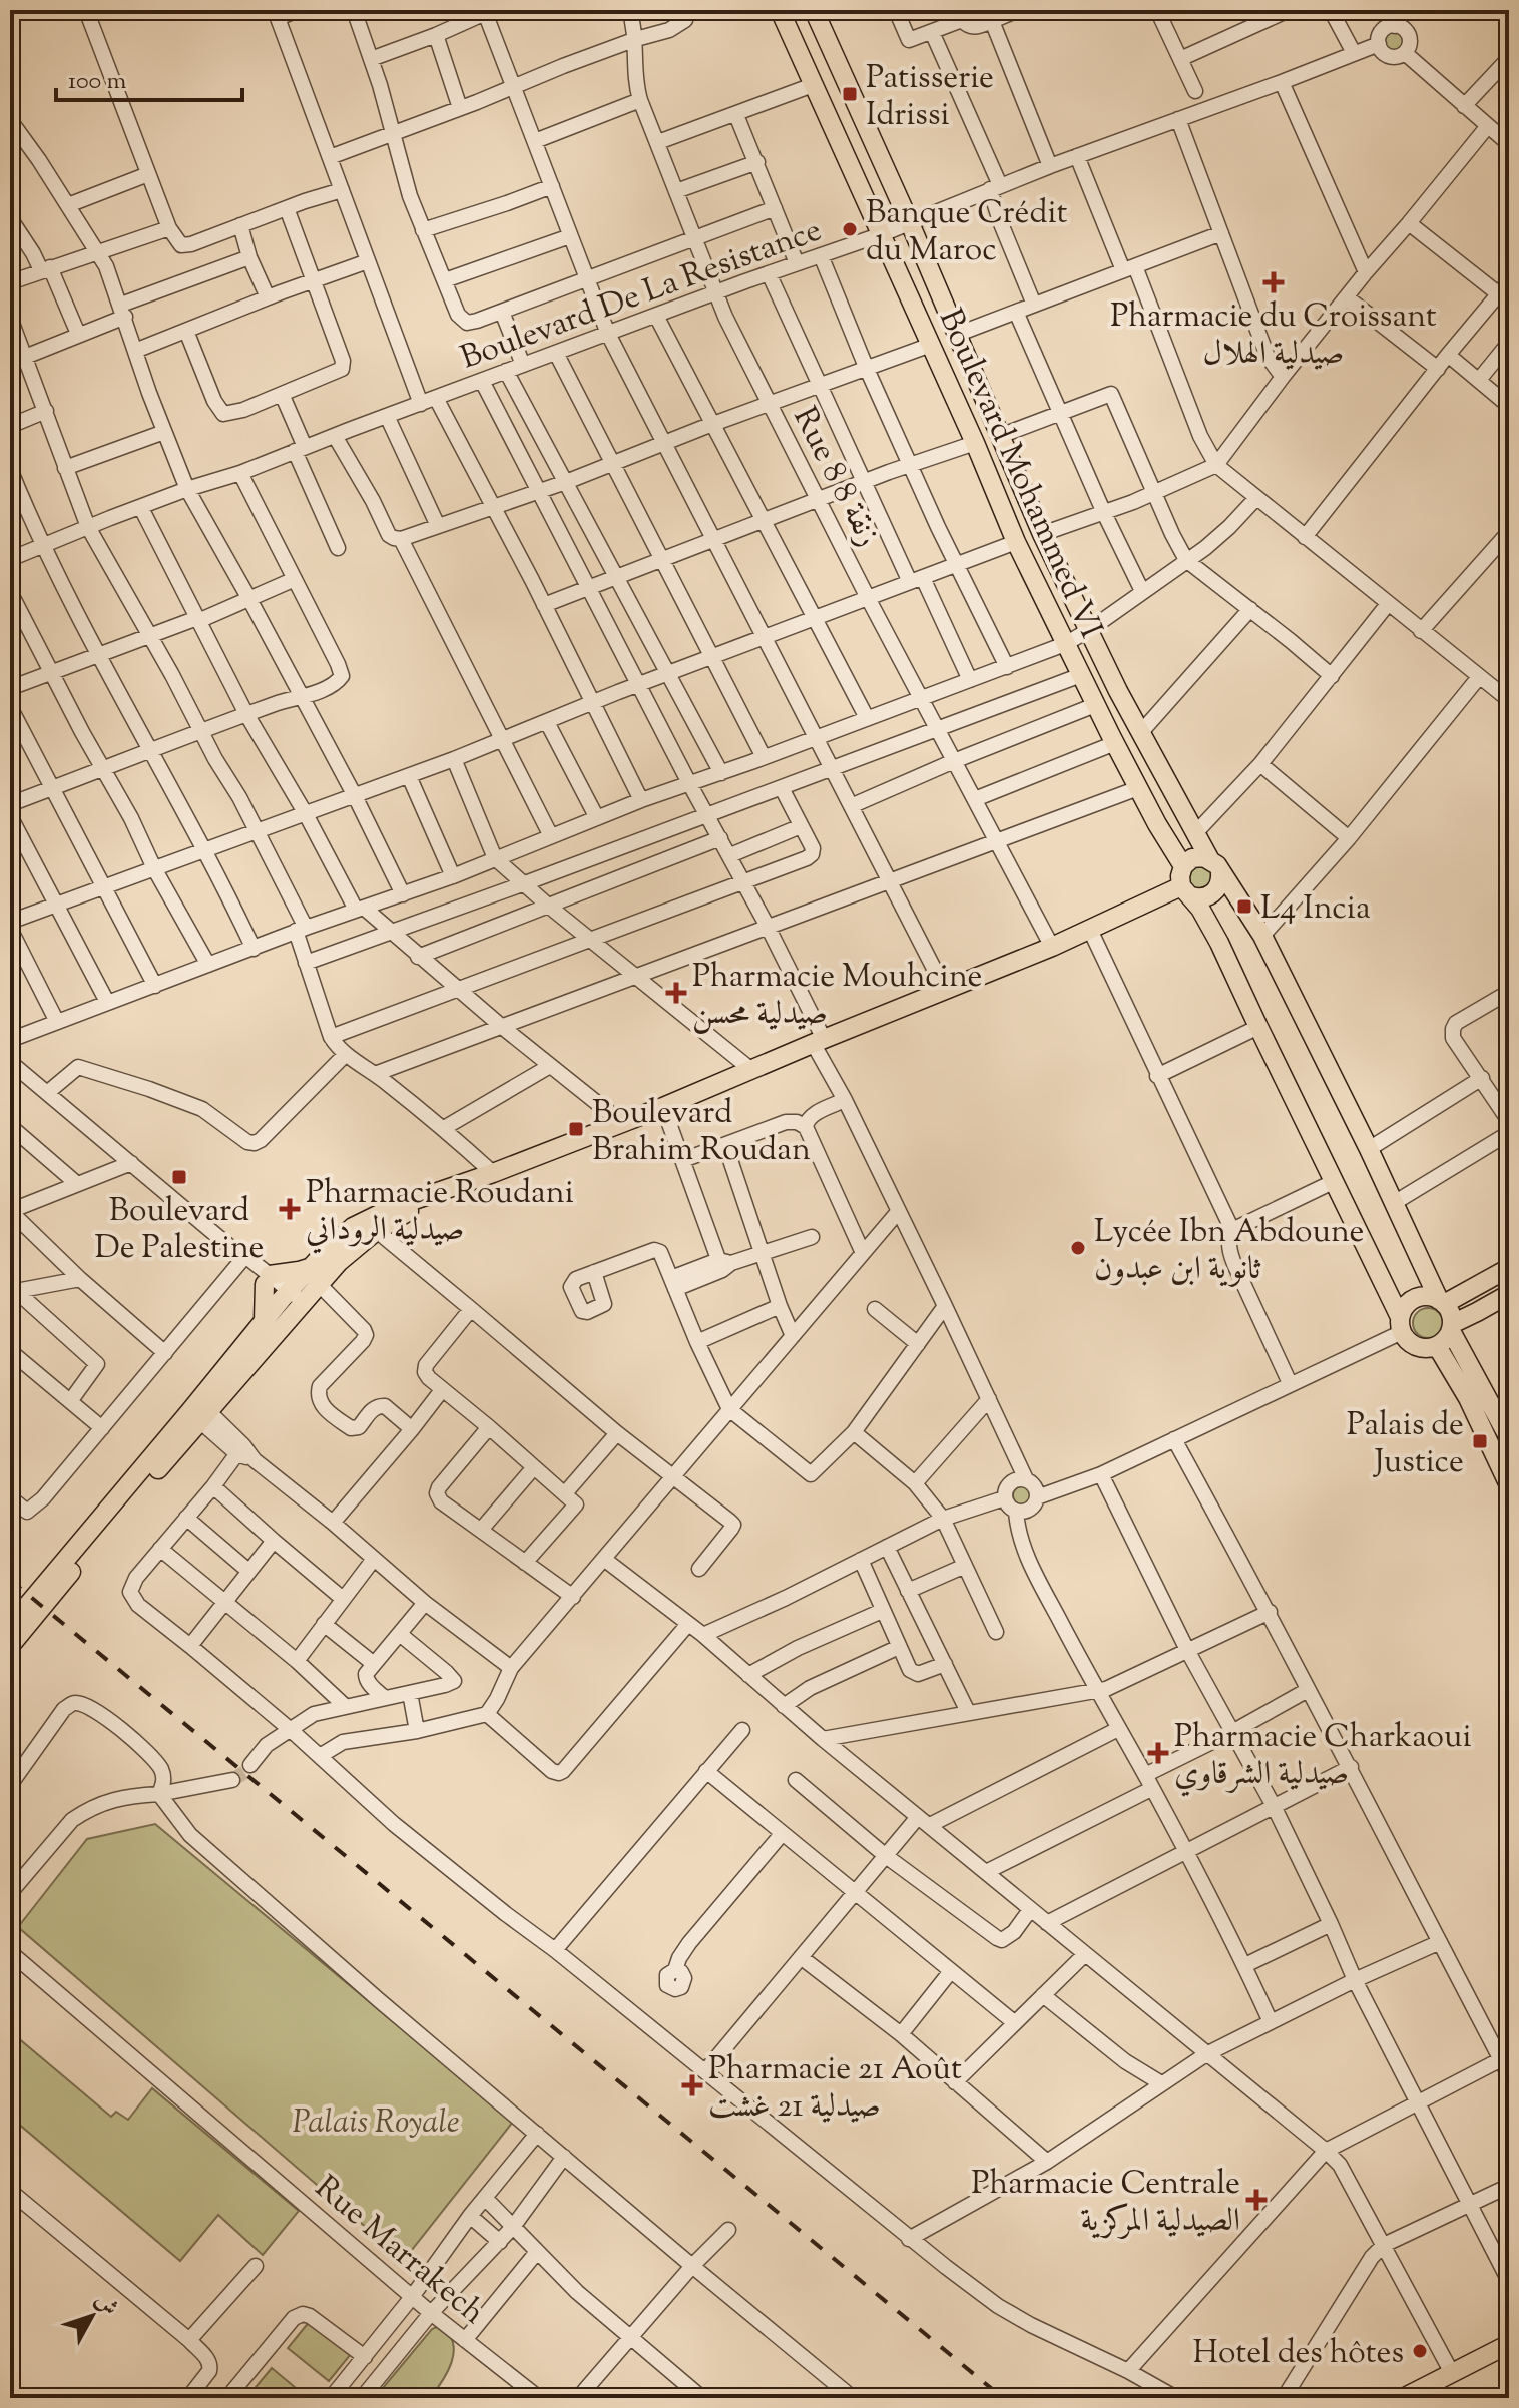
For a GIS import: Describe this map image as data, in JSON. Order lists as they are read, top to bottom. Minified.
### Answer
{"streets":{"main road":["Boulevard Mohammed VI"],"street":["Boulevard De La Resistance","Rue 8 8 زنقة","Rue Marrakech"]},"crossings":[["Boulevard De La Resistance","Boulevard Mohammed VI"],["Boulevard De La Resistance","Rue 8 8 زنقة"]],"parks":["Palais Royale"],"places":{"transit":["Patisserie Idrissi","L4 Incia","Boulevard Brahim Roudan","Boulevard De Palestine","Palais de Justice"],"other":["Banque Crédit du Maroc","Lycée Ibn Abdoune ثانوية ابن عبدون","Hotel des hôtes"],"health":["Pharmacie du Croissant صيدلية الهلال","Pharmacie Mouhcine صيدلية محسن","Pharmacie Roudani صيدلية الروداني","Pharmacie Charkaoui صيدلية الشرقاوي","Pharmacie 21 Août صيدلية 21 غشت","Pharmacie Centrale الصيدلية المركزية"]},"scale_bar":"100 m","north":"top right"}
